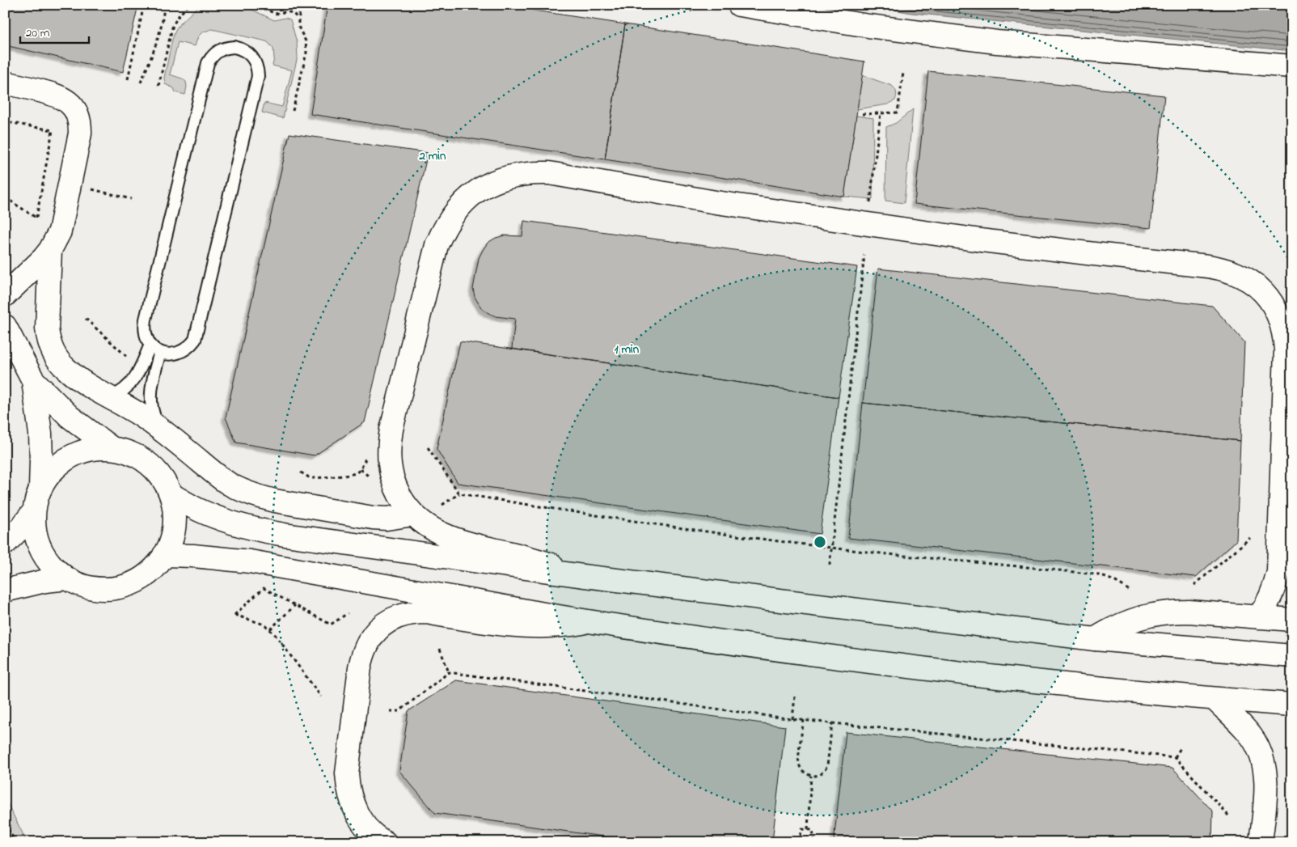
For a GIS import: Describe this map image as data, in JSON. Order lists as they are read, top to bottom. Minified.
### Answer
{"scale_bar":"20 m","rings":["2 min","1 min"]}
